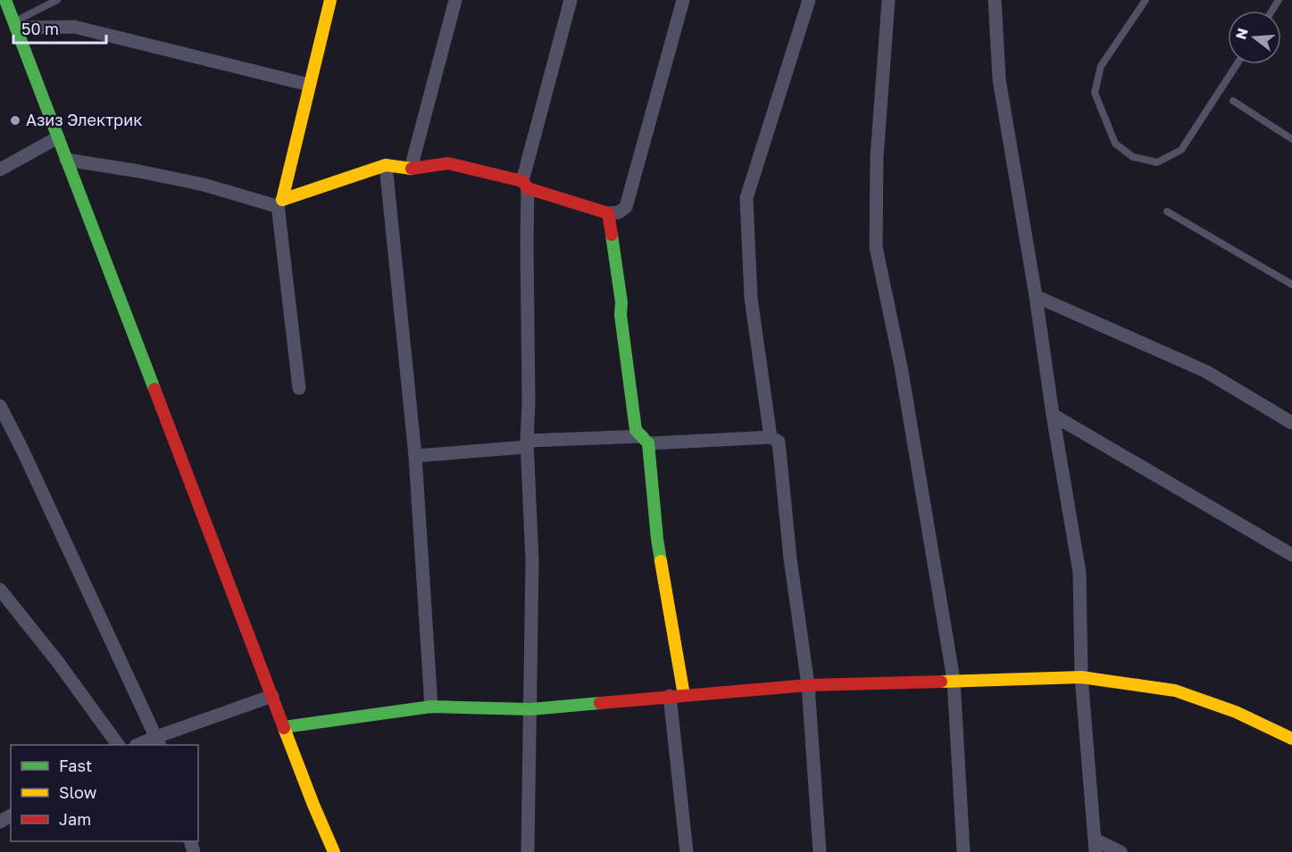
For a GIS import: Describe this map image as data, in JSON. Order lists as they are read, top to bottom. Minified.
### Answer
{"places":["Азиз Электрик"],"legend":["Fast","Slow","Jam"],"scale_bar":"50 m","north":"left"}
